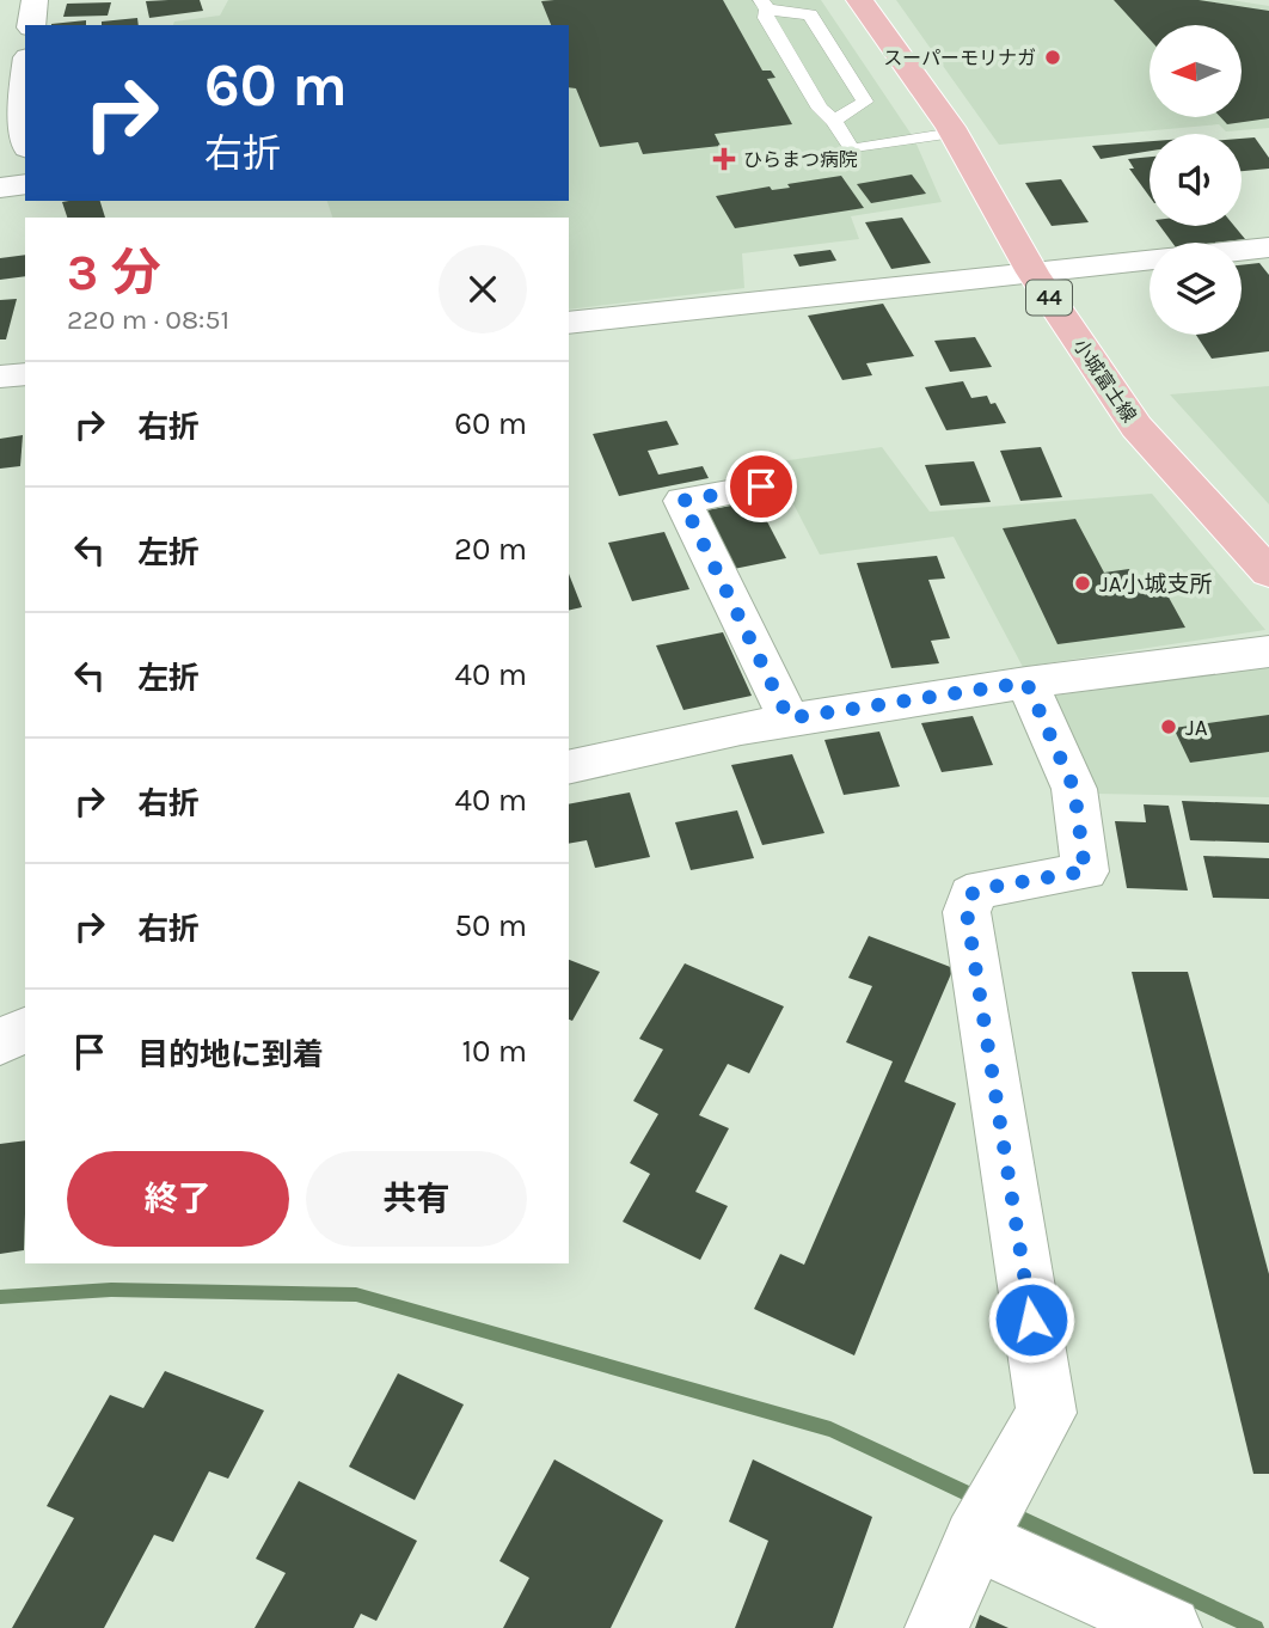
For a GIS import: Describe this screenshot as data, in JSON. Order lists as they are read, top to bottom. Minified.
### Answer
{"streets":{"main road":["44","小城富士線"]},"places":{"other":["スーパーモリナガ","JA小城支所","JA"],"health":["ひらまつ病院"]},"north":"left","page":{"turn":["60 m","右折"],"heading":["3 分","220 m · 08:51"],"list":[{"name":"右折","value":"60 m"},{"name":"左折","value":"20 m"},{"name":"左折","value":"40 m"},{"name":"右折","value":"40 m"},{"name":"右折","value":"50 m"},{"name":"目的地に到着","value":"10 m"}],"buttons":["終了","共有"]}}
